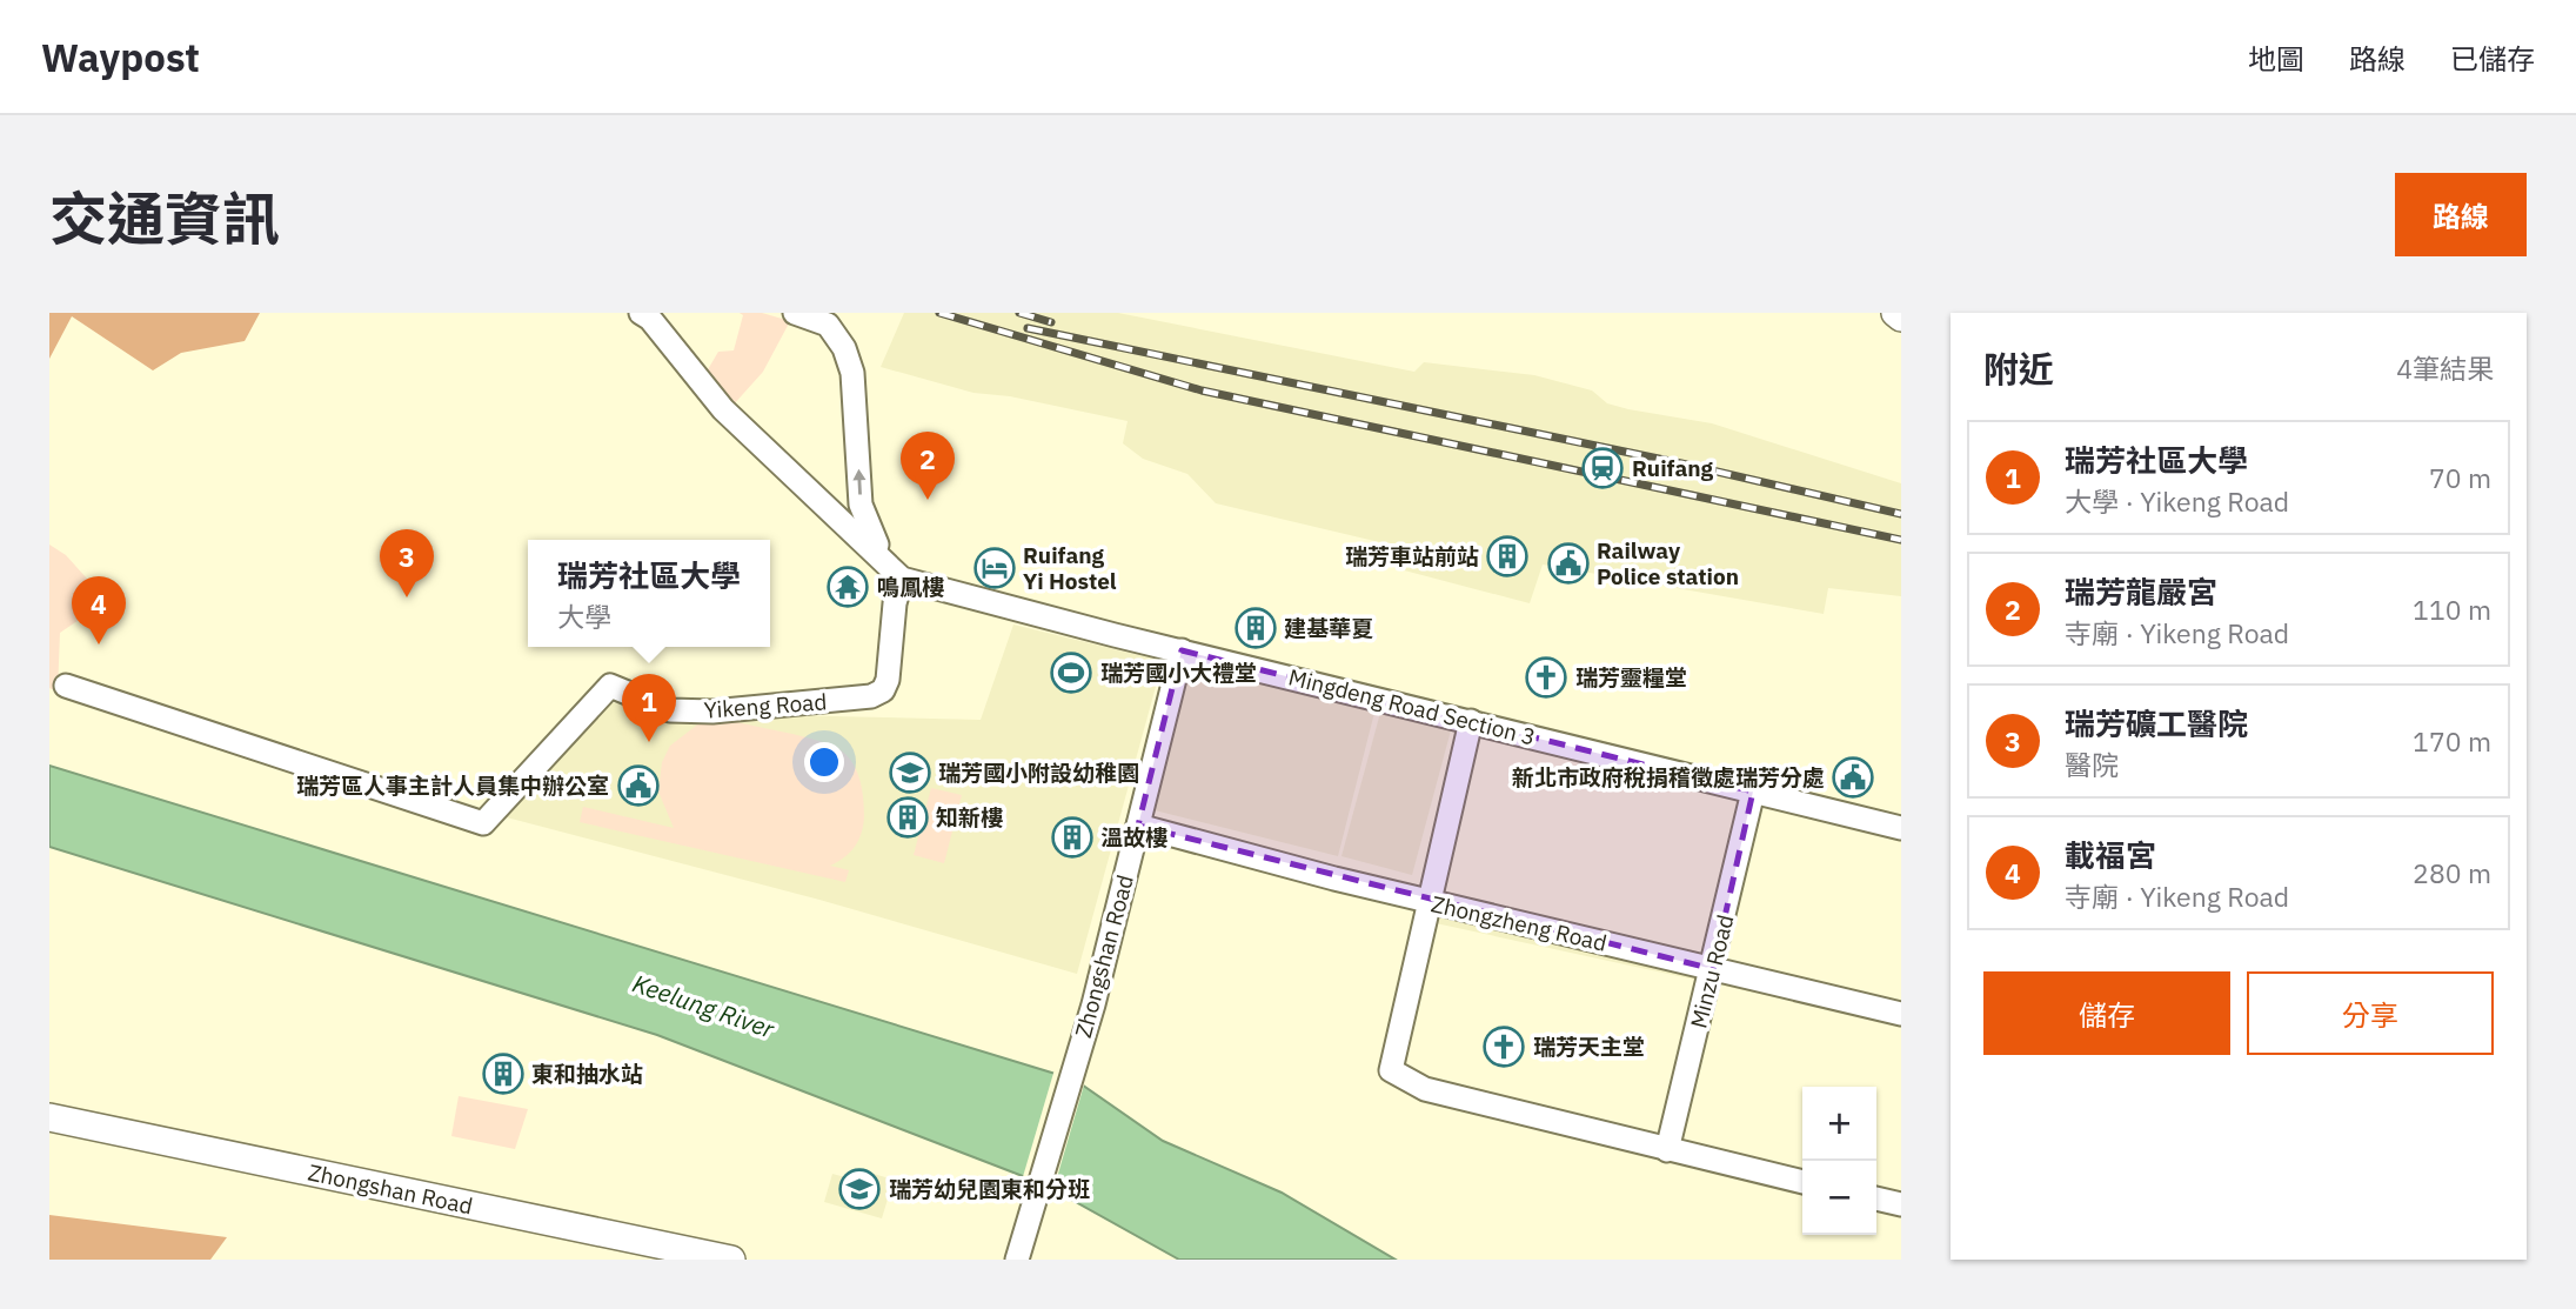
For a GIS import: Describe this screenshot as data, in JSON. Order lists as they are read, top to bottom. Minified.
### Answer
{"streets":{"main road":["Zhongshan Road"],"street":["Yikeng Road","Mingdeng Road Section 3","Zhongzheng Road","Minzu Road"]},"crossings":[["Yikeng Road","Mingdeng Road Section 3"],["Mingdeng Road Section 3","Zhongshan Road"],["Mingdeng Road Section 3","Minzu Road"],["Zhongzheng Road","Zhongshan Road"],["Zhongzheng Road","Minzu Road"]],"water":["Keelung River"],"places":{"station":["Ruifang"],"building":["瑞芳車站前站","建基華夏","知新樓","溫故樓","東和抽水站"],"public building":["Railway Police station","新北市政府稅捐稽徵處瑞芳分處","瑞芳區人事主計人員集中辦公室"],"hotel":["Ruifang Yi Hostel"],"temple":["鳴鳳樓"],"sports":["瑞芳國小大禮堂"],"church":["瑞芳靈糧堂","瑞芳天主堂"],"school or university":["瑞芳國小附設幼稚園","瑞芳幼兒園東和分班"]},"page":{"header":"Waypost","nav":["地圖","路線","已儲存"],"title":"交通資訊","buttons":["路線",["儲存","分享"]],"heading":["附近","4筆結果"],"list":[{"mark":"1","name":"瑞芳社區大學","note":"大學 · Yikeng Road","value":"70 m"},{"mark":"2","name":"瑞芳龍嚴宮","note":"寺廟 · Yikeng Road","value":"110 m"},{"mark":"3","name":"瑞芳礦工醫院","note":"醫院","value":"170 m"},{"mark":"4","name":"載福宮","note":"寺廟 · Yikeng Road","value":"280 m"}],"pins":["2","3","4","1"],"popup":["瑞芳社區大學","大學"],"map_buttons":["+","−"]}}
